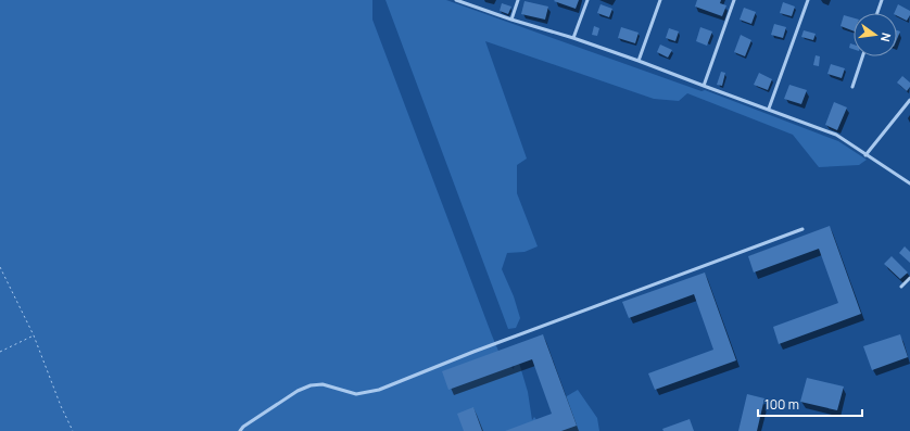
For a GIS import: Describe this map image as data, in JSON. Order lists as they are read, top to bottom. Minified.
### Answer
{"scale_bar":"100 m","north":"right"}
